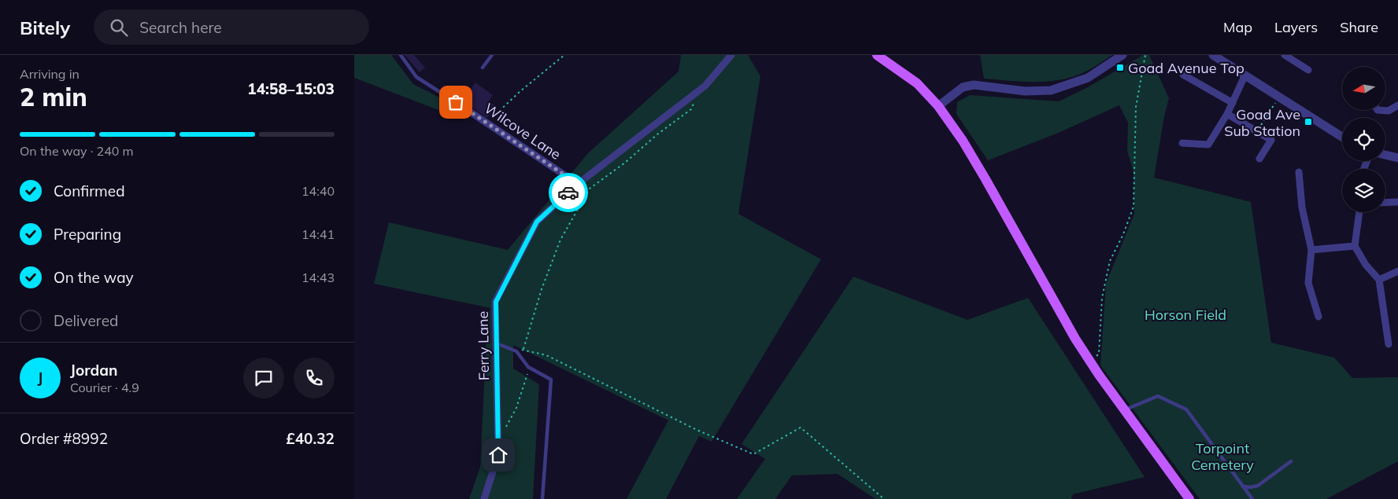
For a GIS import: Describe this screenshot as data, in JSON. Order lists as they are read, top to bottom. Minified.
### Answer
{"streets":{"street":["Wilcove Lane","Ferry Lane"]},"crossings":[["Wilcove Lane","Ferry Lane"]],"parks":["Horson Field","Torpoint Cemetery"],"places":{"transit":["Goad Avenue Top","Goad Ave Sub Station"]},"north":"left","page":{"header":"Bitely","search":"Search here","nav":["Map","Layers","Share"],"heading":["2 min","Arriving in","14:58–15:03"],"panel":["Jordan","Courier · 4.9","Order #8992","£40.32"],"bar":"On the way · 240 m","list":[["Confirmed","14:40"],["Preparing","14:41"],["On the way","14:43"],"Delivered"],"round":"J"}}
